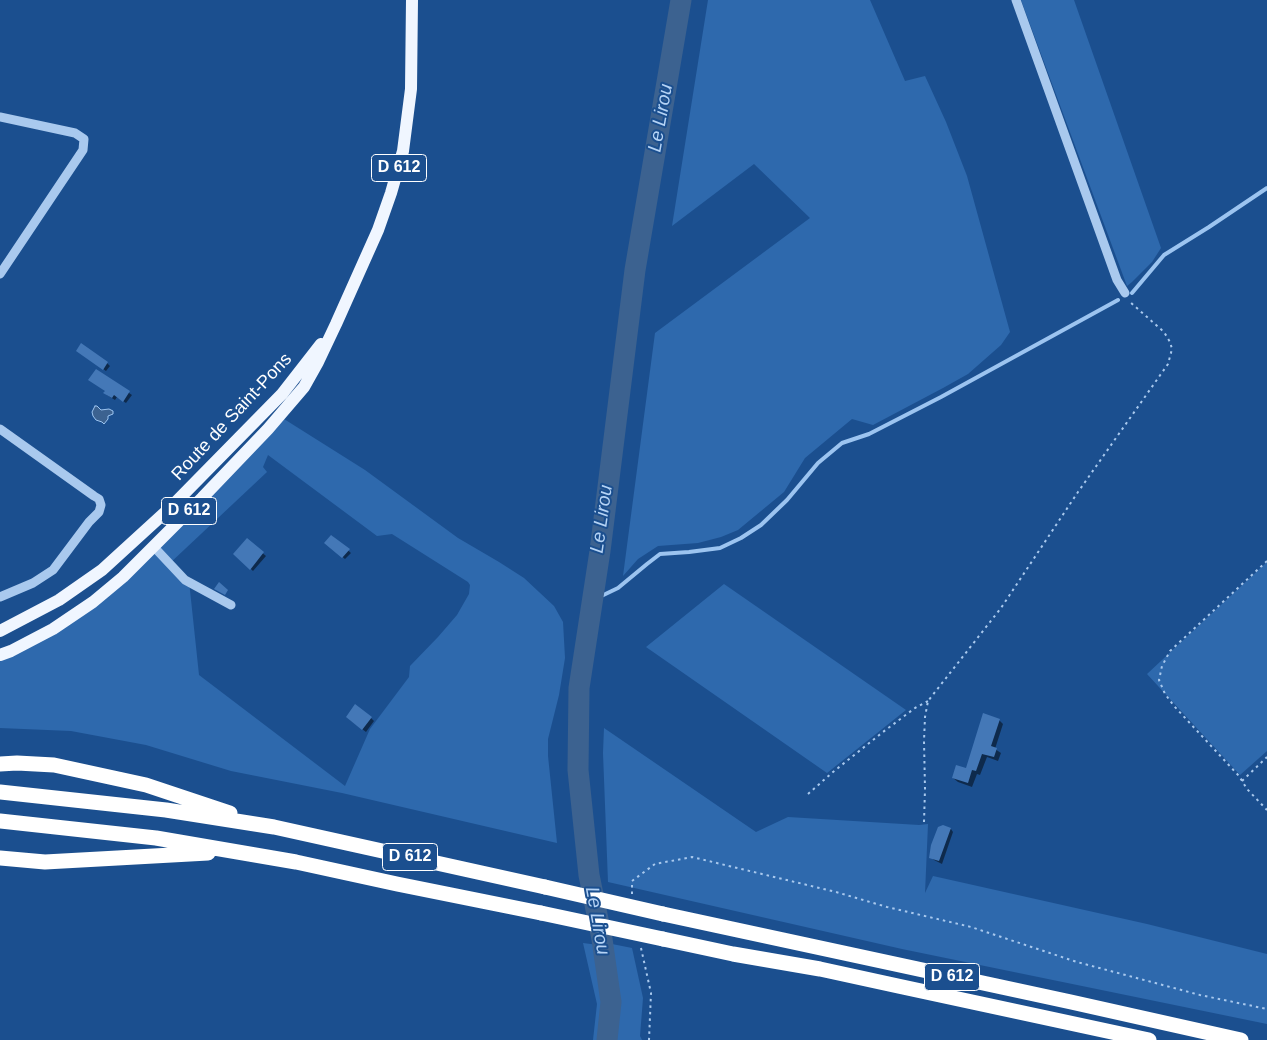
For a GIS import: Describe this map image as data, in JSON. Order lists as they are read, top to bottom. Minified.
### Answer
{"streets":{"highway":["D 612"],"main road":["Route de Saint-Pons"]},"water":["Le Lirou"]}
